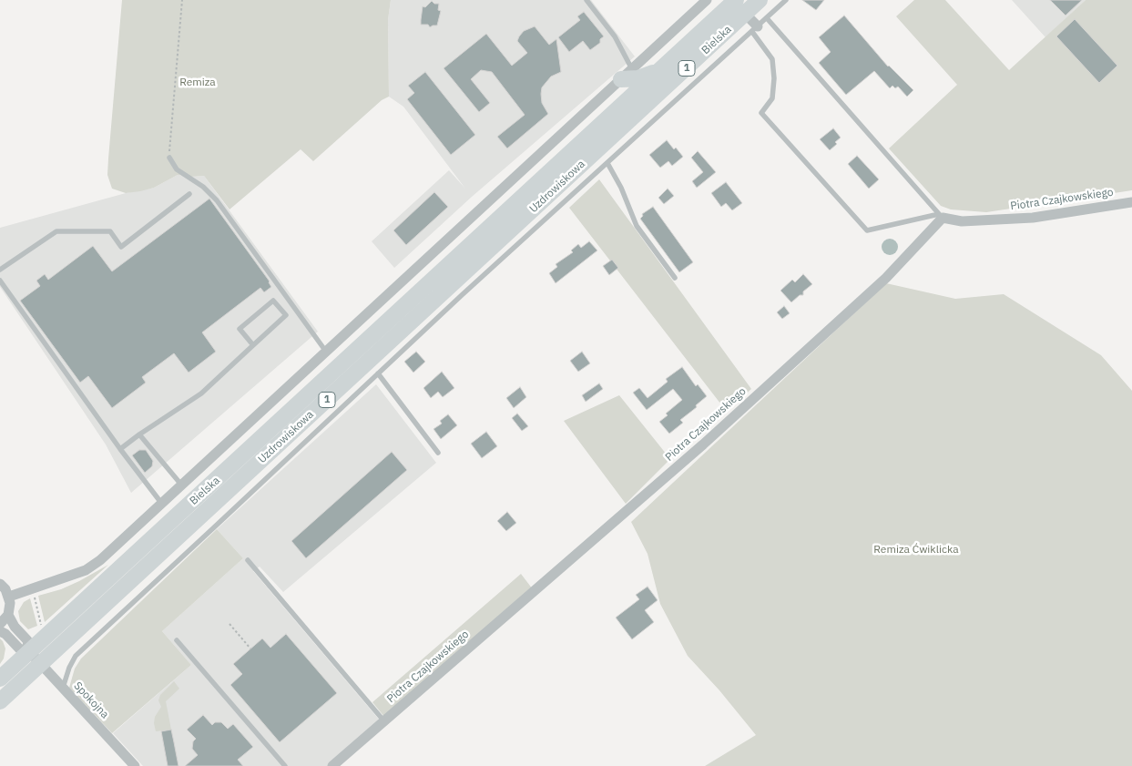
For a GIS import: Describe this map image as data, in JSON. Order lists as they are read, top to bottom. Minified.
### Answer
{"streets":{"main road":["Bielska","1","Uzdrowiskowa"],"street":["Piotra Czajkowskiego","Spokojna"]},"crossings":[["Bielska","1"],["Bielska","Uzdrowiskowa"],["Bielska","Spokojna"],["1","Spokojna"],["Uzdrowiskowa","Spokojna"]],"parks":["Remiza","Remiza Ćwiklicka"]}
